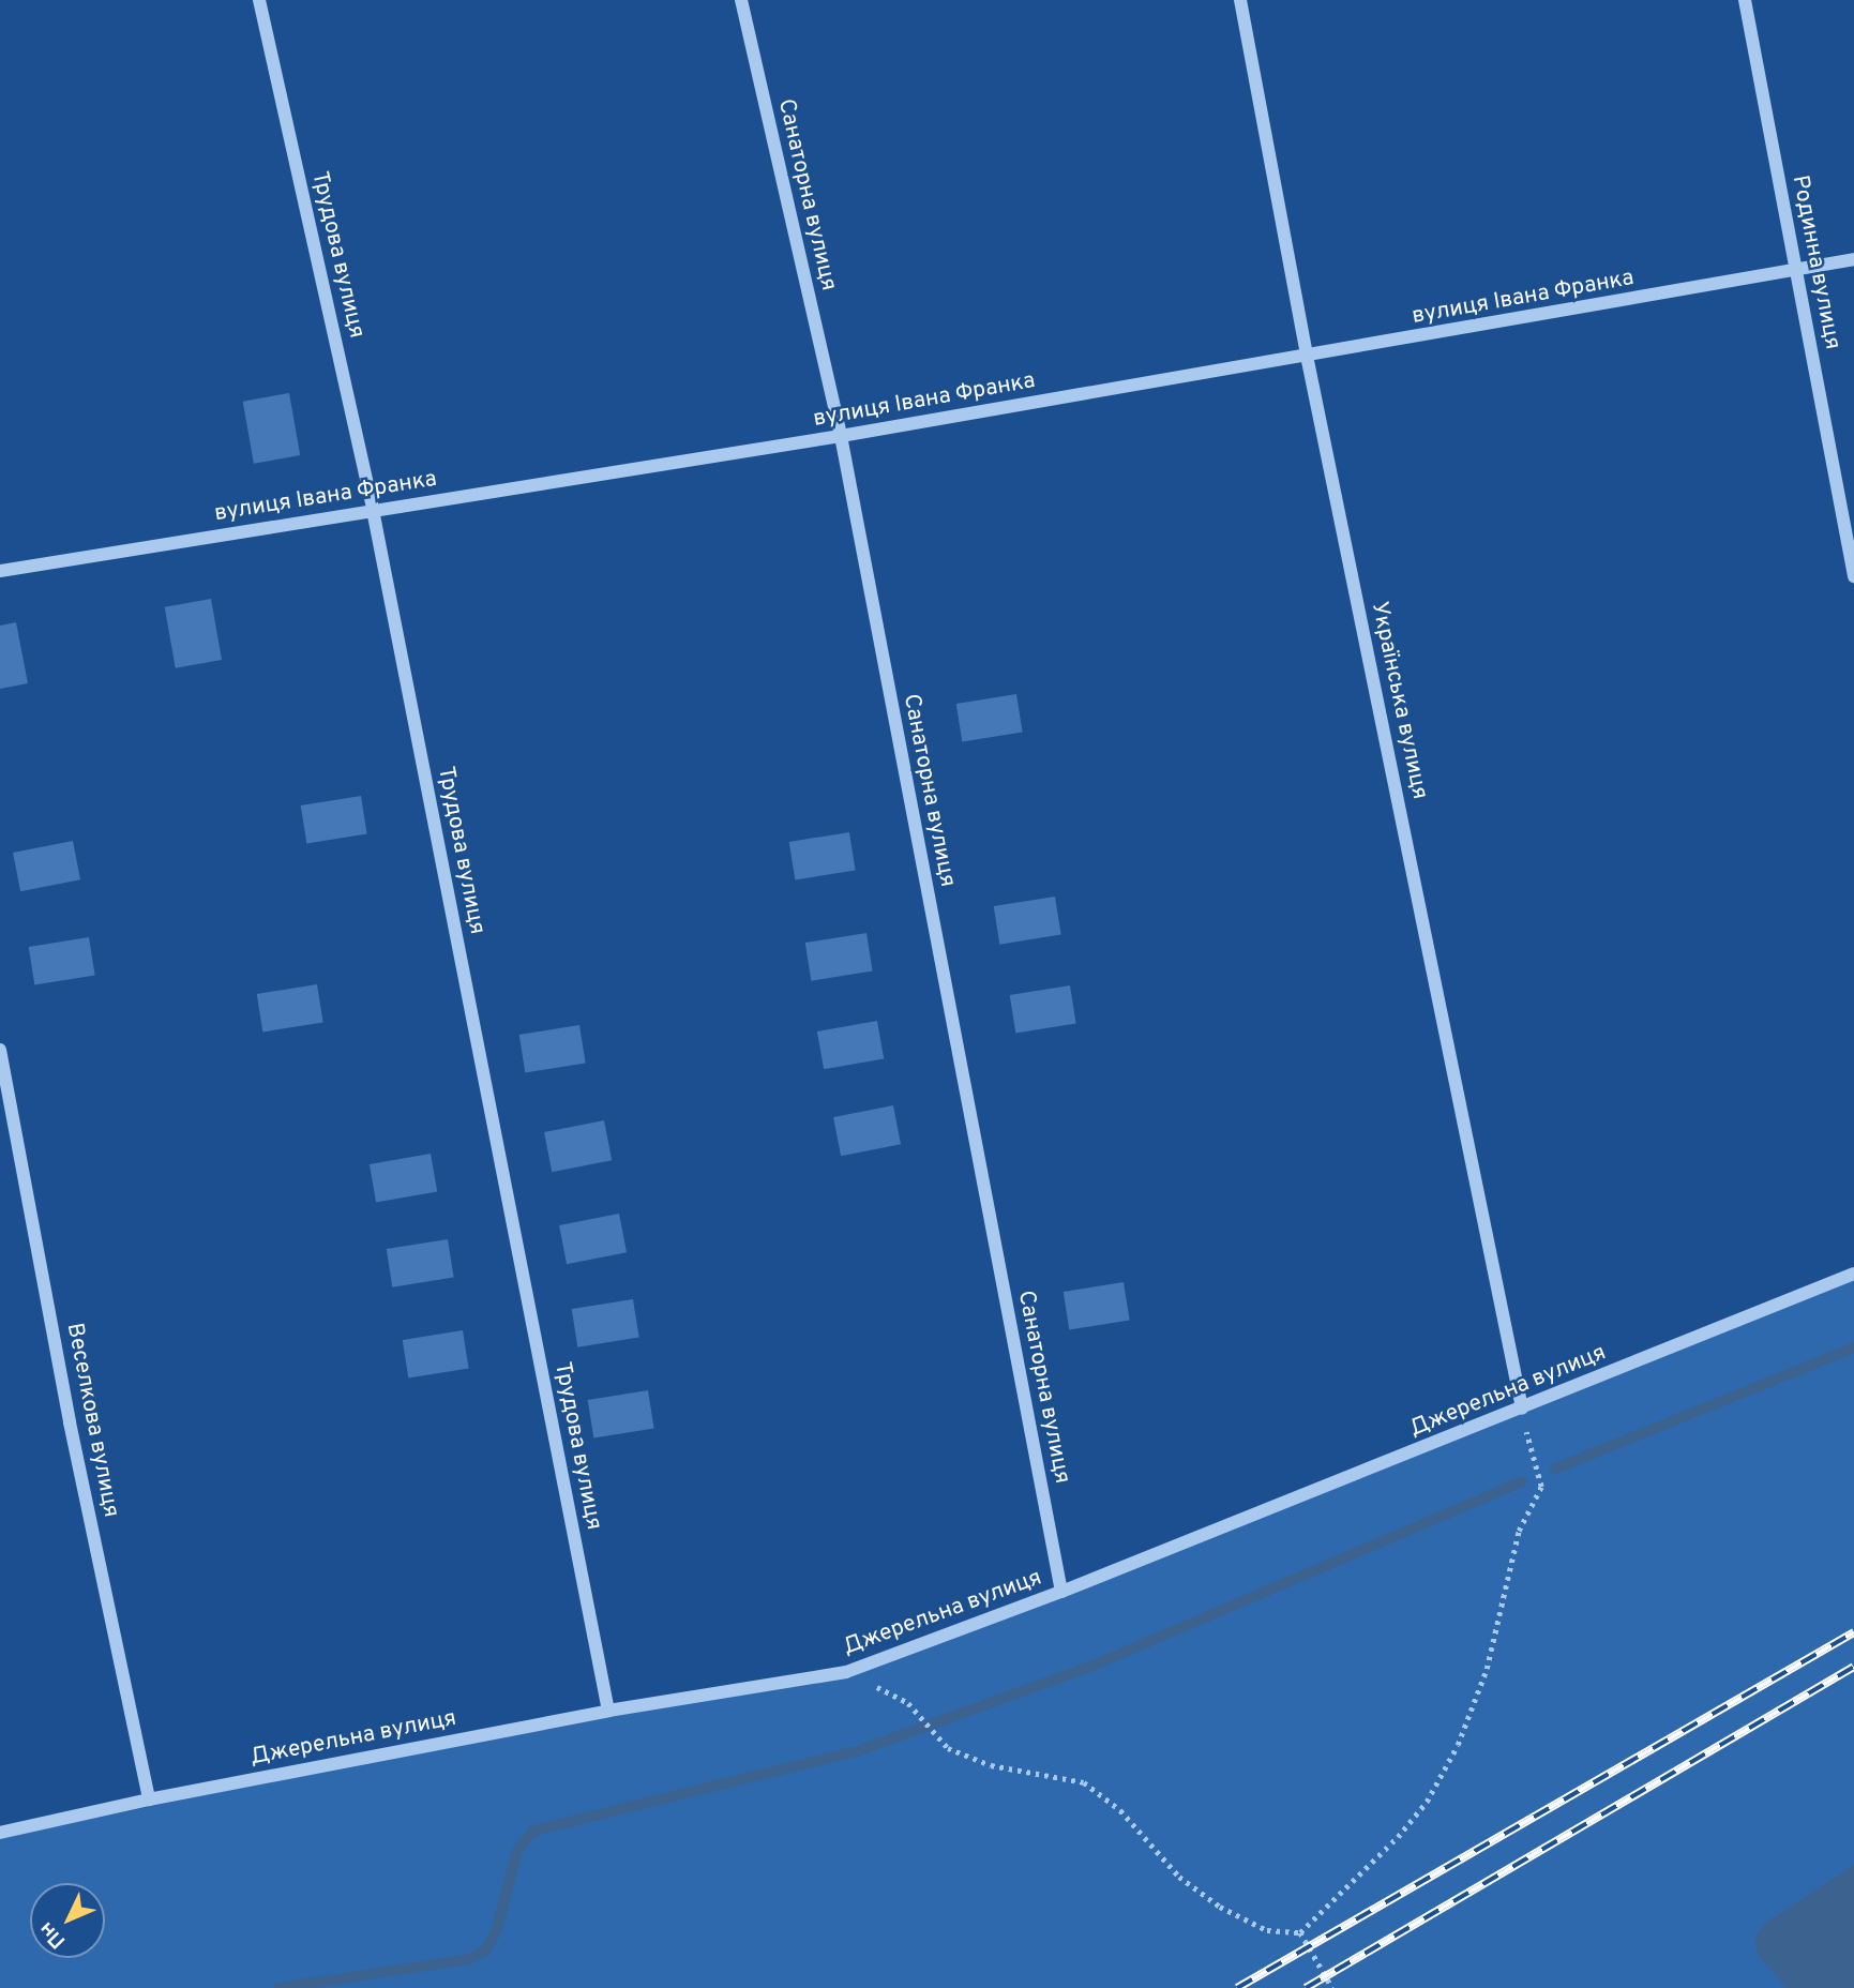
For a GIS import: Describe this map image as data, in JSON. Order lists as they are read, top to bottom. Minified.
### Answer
{"streets":{"street":["Санаторна вулиця","Трудова вулиця","Родинна вулиця","вулиця Івана Франка","Українська вулиця","Джерельна вулиця","Веселкова вулиця"]},"crossings":[["Санаторна вулиця","вулиця Івана Франка"],["Санаторна вулиця","Джерельна вулиця"],["Трудова вулиця","вулиця Івана Франка"],["Трудова вулиця","Джерельна вулиця"],["Родинна вулиця","вулиця Івана Франка"],["вулиця Івана Франка","Українська вулиця"],["Українська вулиця","Джерельна вулиця"],["Джерельна вулиця","Веселкова вулиця"]],"north":"bottom left"}
